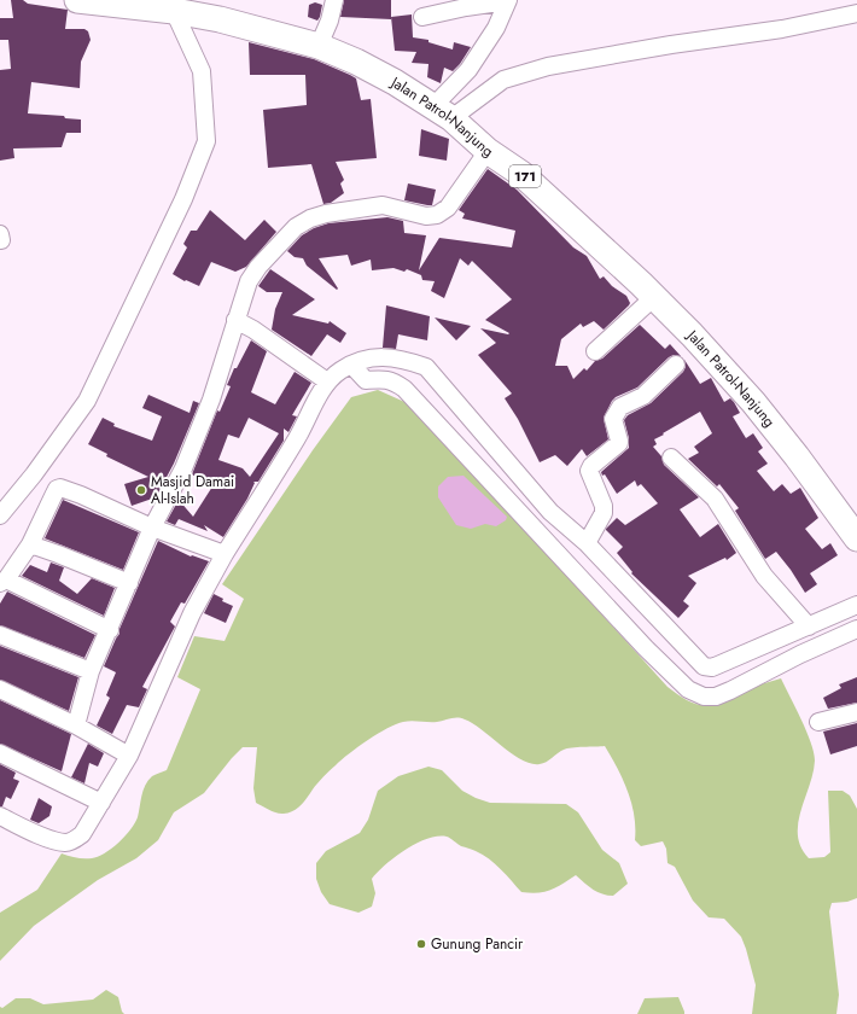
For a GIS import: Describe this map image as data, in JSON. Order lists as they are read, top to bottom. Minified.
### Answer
{"streets":{"main road":["Jalan Patrol-Nanjung","171"]},"places":["Masjid Damai Al-Islah","Gunung Pancir"]}
